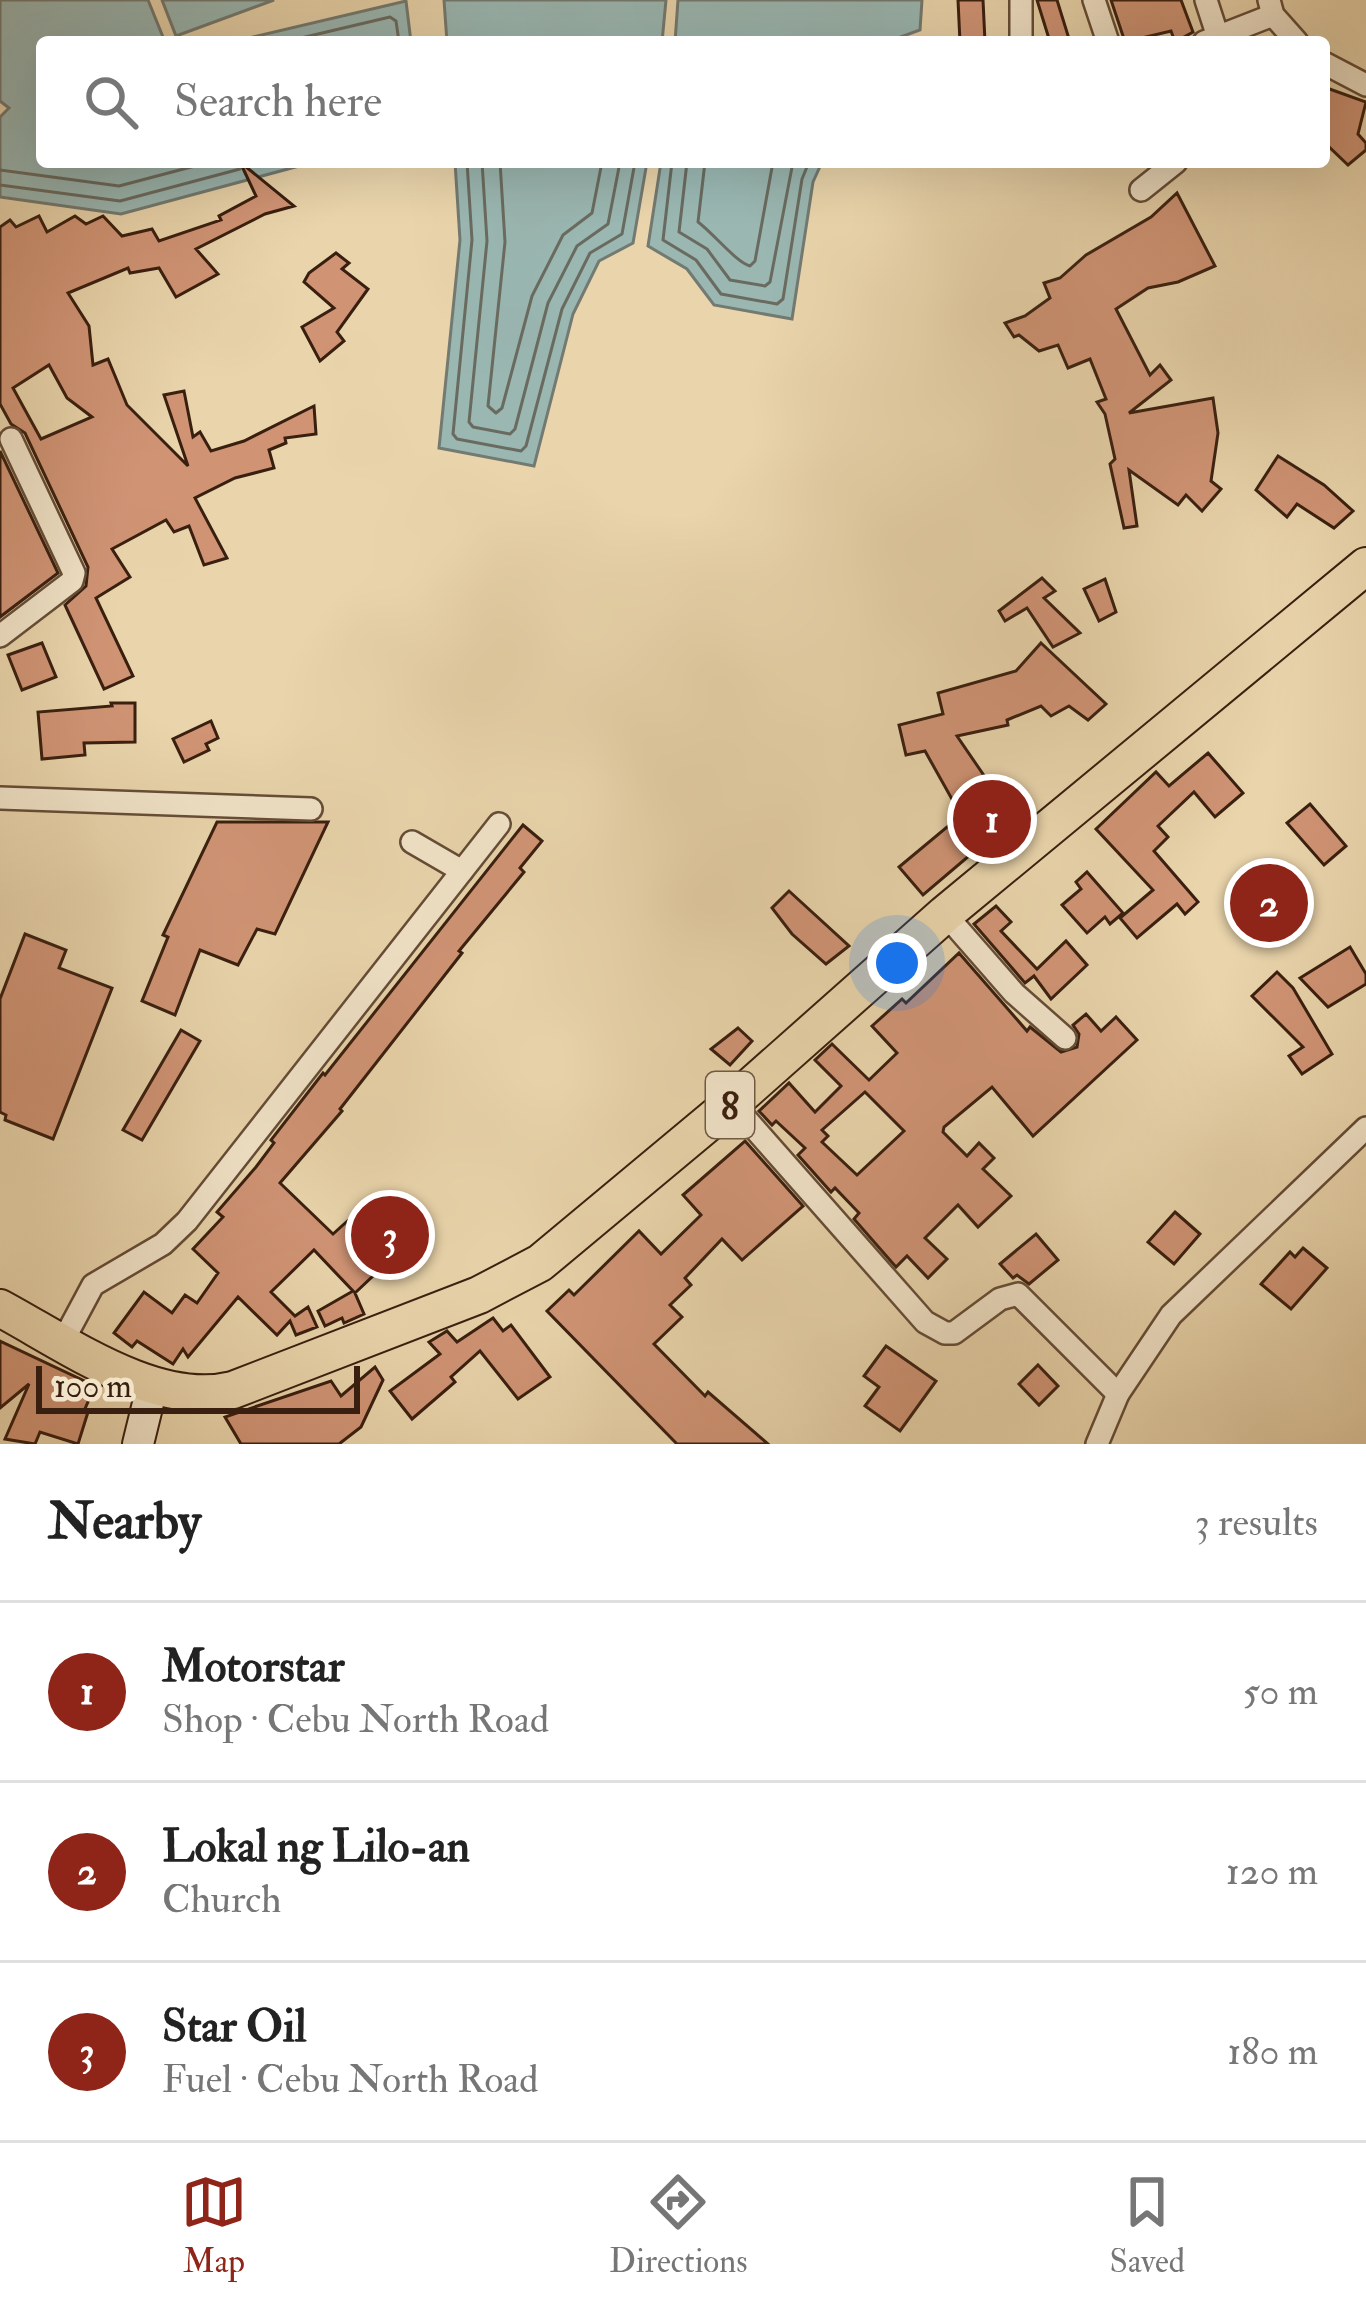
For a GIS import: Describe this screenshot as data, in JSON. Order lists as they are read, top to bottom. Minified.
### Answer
{"streets":{"main road":["8"]},"scale_bar":"100 m","page":{"search":"Search here","pins":["1","2","3"],"scale":"100 m","heading":["Nearby","3 results"],"list":[{"mark":"1","name":"Motorstar","note":"Shop · Cebu North Road","value":"50 m"},{"mark":"2","name":"Lokal ng Lilo-an","note":"Church","value":"120 m"},{"mark":"3","name":"Star Oil","note":"Fuel · Cebu North Road","value":"180 m"}],"nav":["Map","Directions","Saved"]}}
